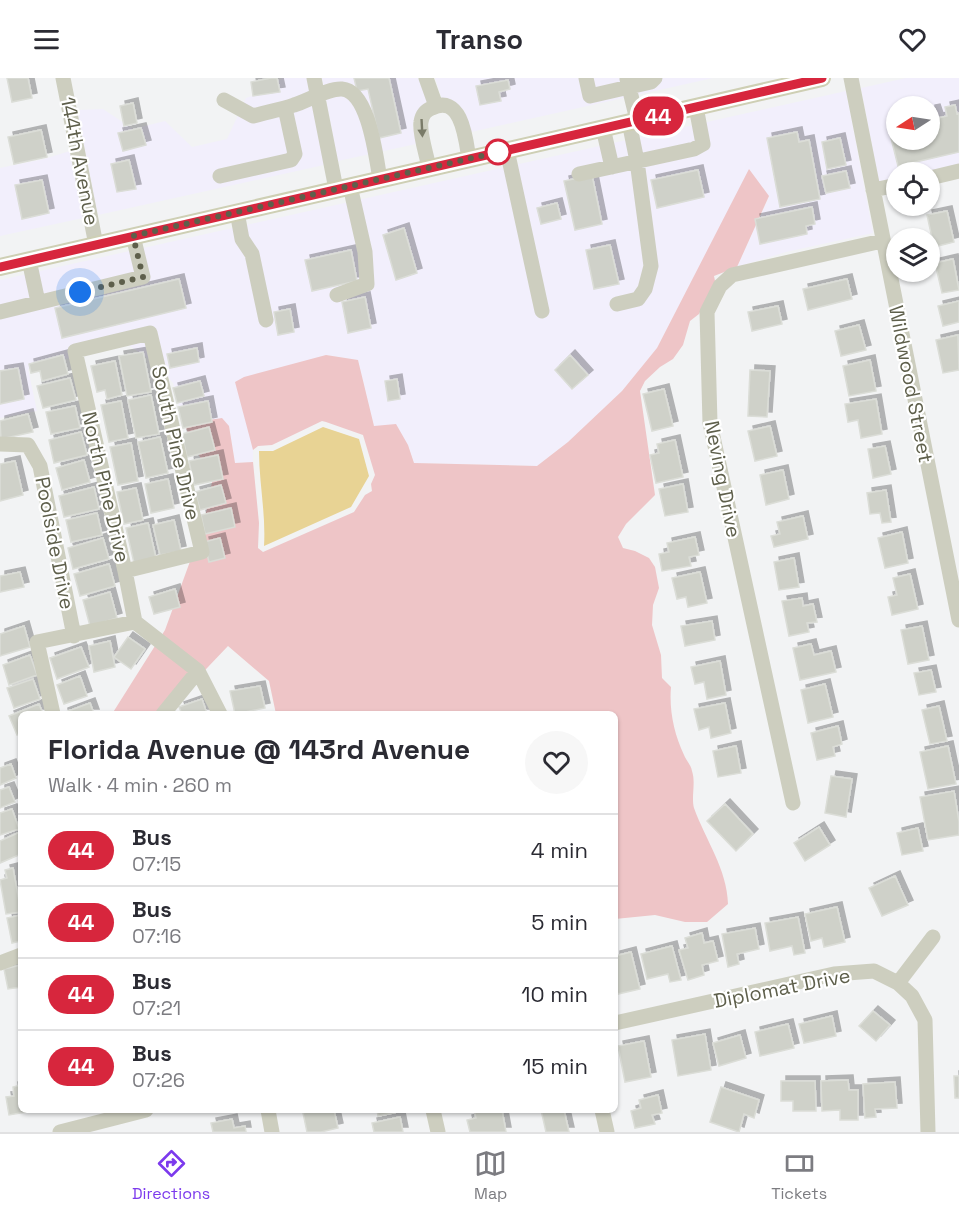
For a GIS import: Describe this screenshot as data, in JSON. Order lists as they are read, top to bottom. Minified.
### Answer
{"streets":{"street":["144th Avenue","Wildwood Street","South Pine Drive","Neving Drive","North Pine Drive","Poolside Drive","Diplomat Drive"]},"crossings":[["Wildwood Street","Neving Drive"],["South Pine Drive","North Pine Drive"]],"lines":["bus line 44"],"north":"left","page":{"header":"Transo","on_map":"44","heading":["Florida Avenue @ 143rd Avenue","Walk · 4 min · 260 m"],"list":[{"mark":"44","name":"Bus","note":"07:15","value":"4 min"},{"mark":"44","name":"Bus","note":"07:16","value":"5 min"},{"mark":"44","name":"Bus","note":"07:21","value":"10 min"},{"mark":"44","name":"Bus","note":"07:26","value":"15 min"}],"tabs":["Directions","Map","Tickets"]}}
